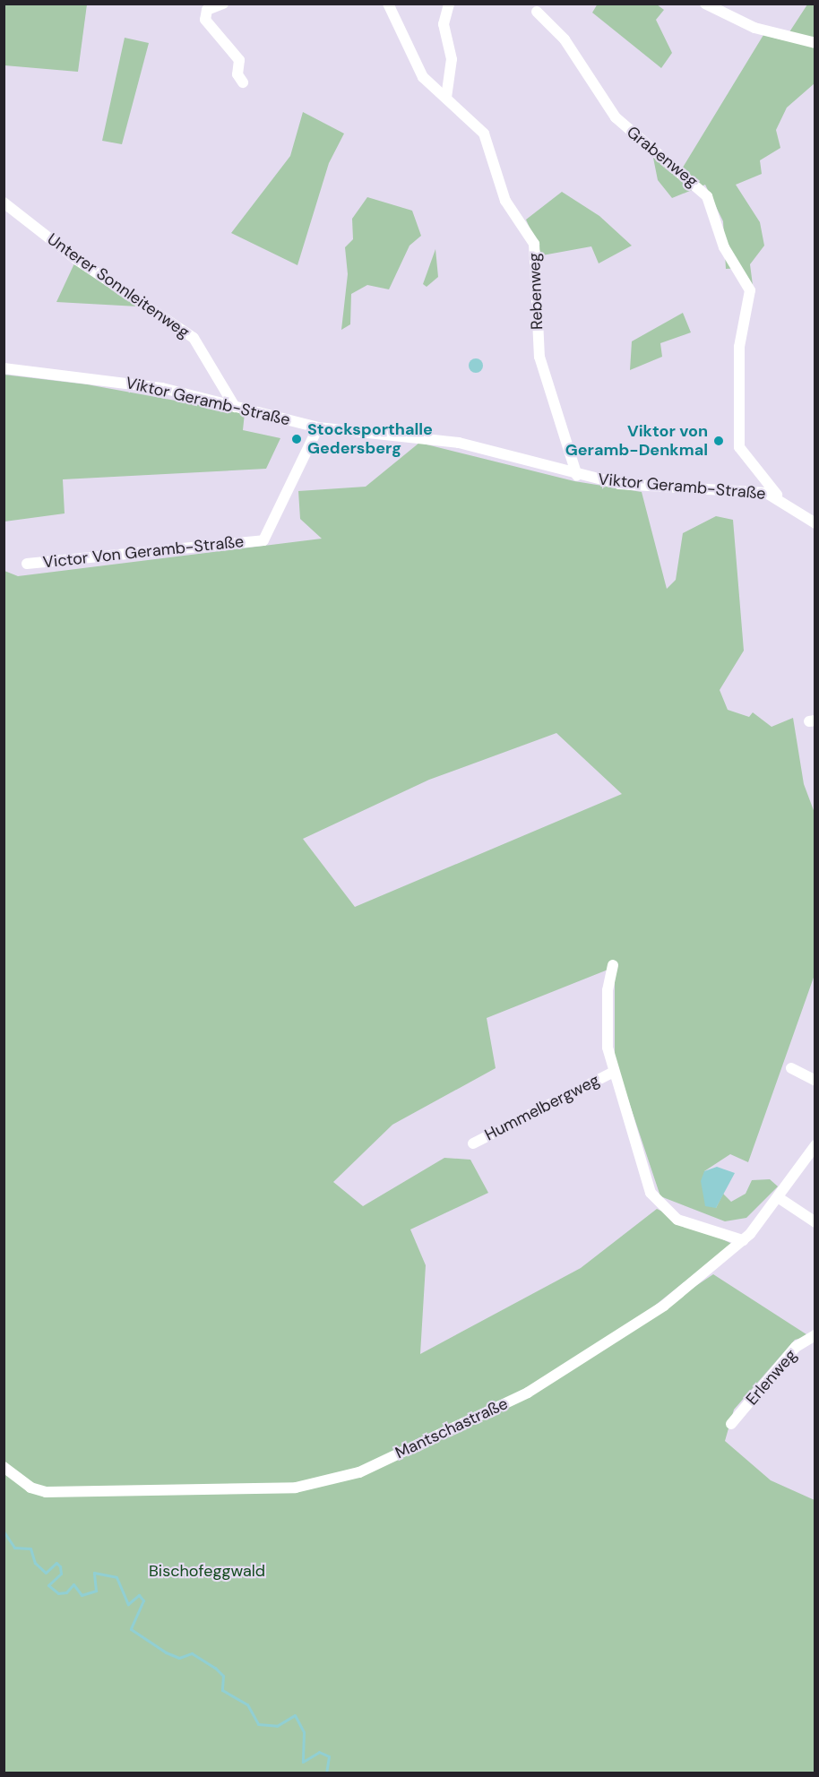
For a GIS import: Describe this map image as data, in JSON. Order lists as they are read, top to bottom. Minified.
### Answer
{"streets":{"street":["Grabenweg","Unterer Sonnleitenweg","Rebenweg","Viktor Geramb-Straße","Victor Von Geramb-Straße","Hummelbergweg","Erlenweg","Mantschastraße"]},"crossings":[["Grabenweg","Viktor Geramb-Straße"],["Unterer Sonnleitenweg","Viktor Geramb-Straße"],["Rebenweg","Viktor Geramb-Straße"],["Viktor Geramb-Straße","Victor Von Geramb-Straße"],["Hummelbergweg","Mantschastraße"]],"parks":["Bischofeggwald"],"places":["Stocksporthalle Gedersberg","Viktor von Geramb-Denkmal"]}
